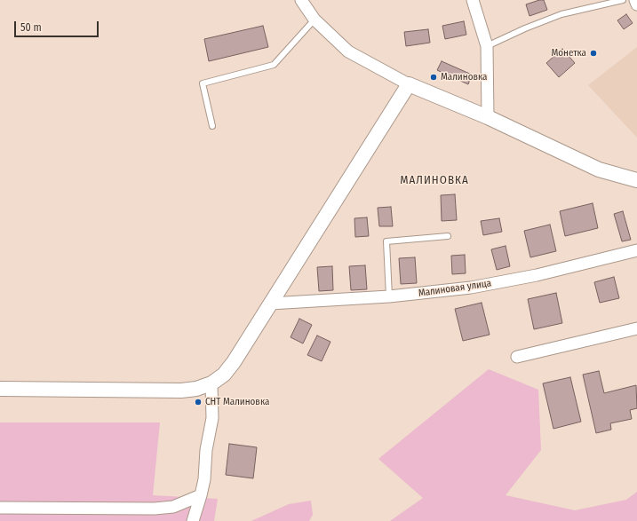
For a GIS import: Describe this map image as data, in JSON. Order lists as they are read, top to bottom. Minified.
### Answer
{"streets":{"street":["Малиновая улица"]},"districts":["МАЛИНОВКА"],"places":["Монетка","Малиновка","СНТ Малиновка"],"scale_bar":"50 m"}
